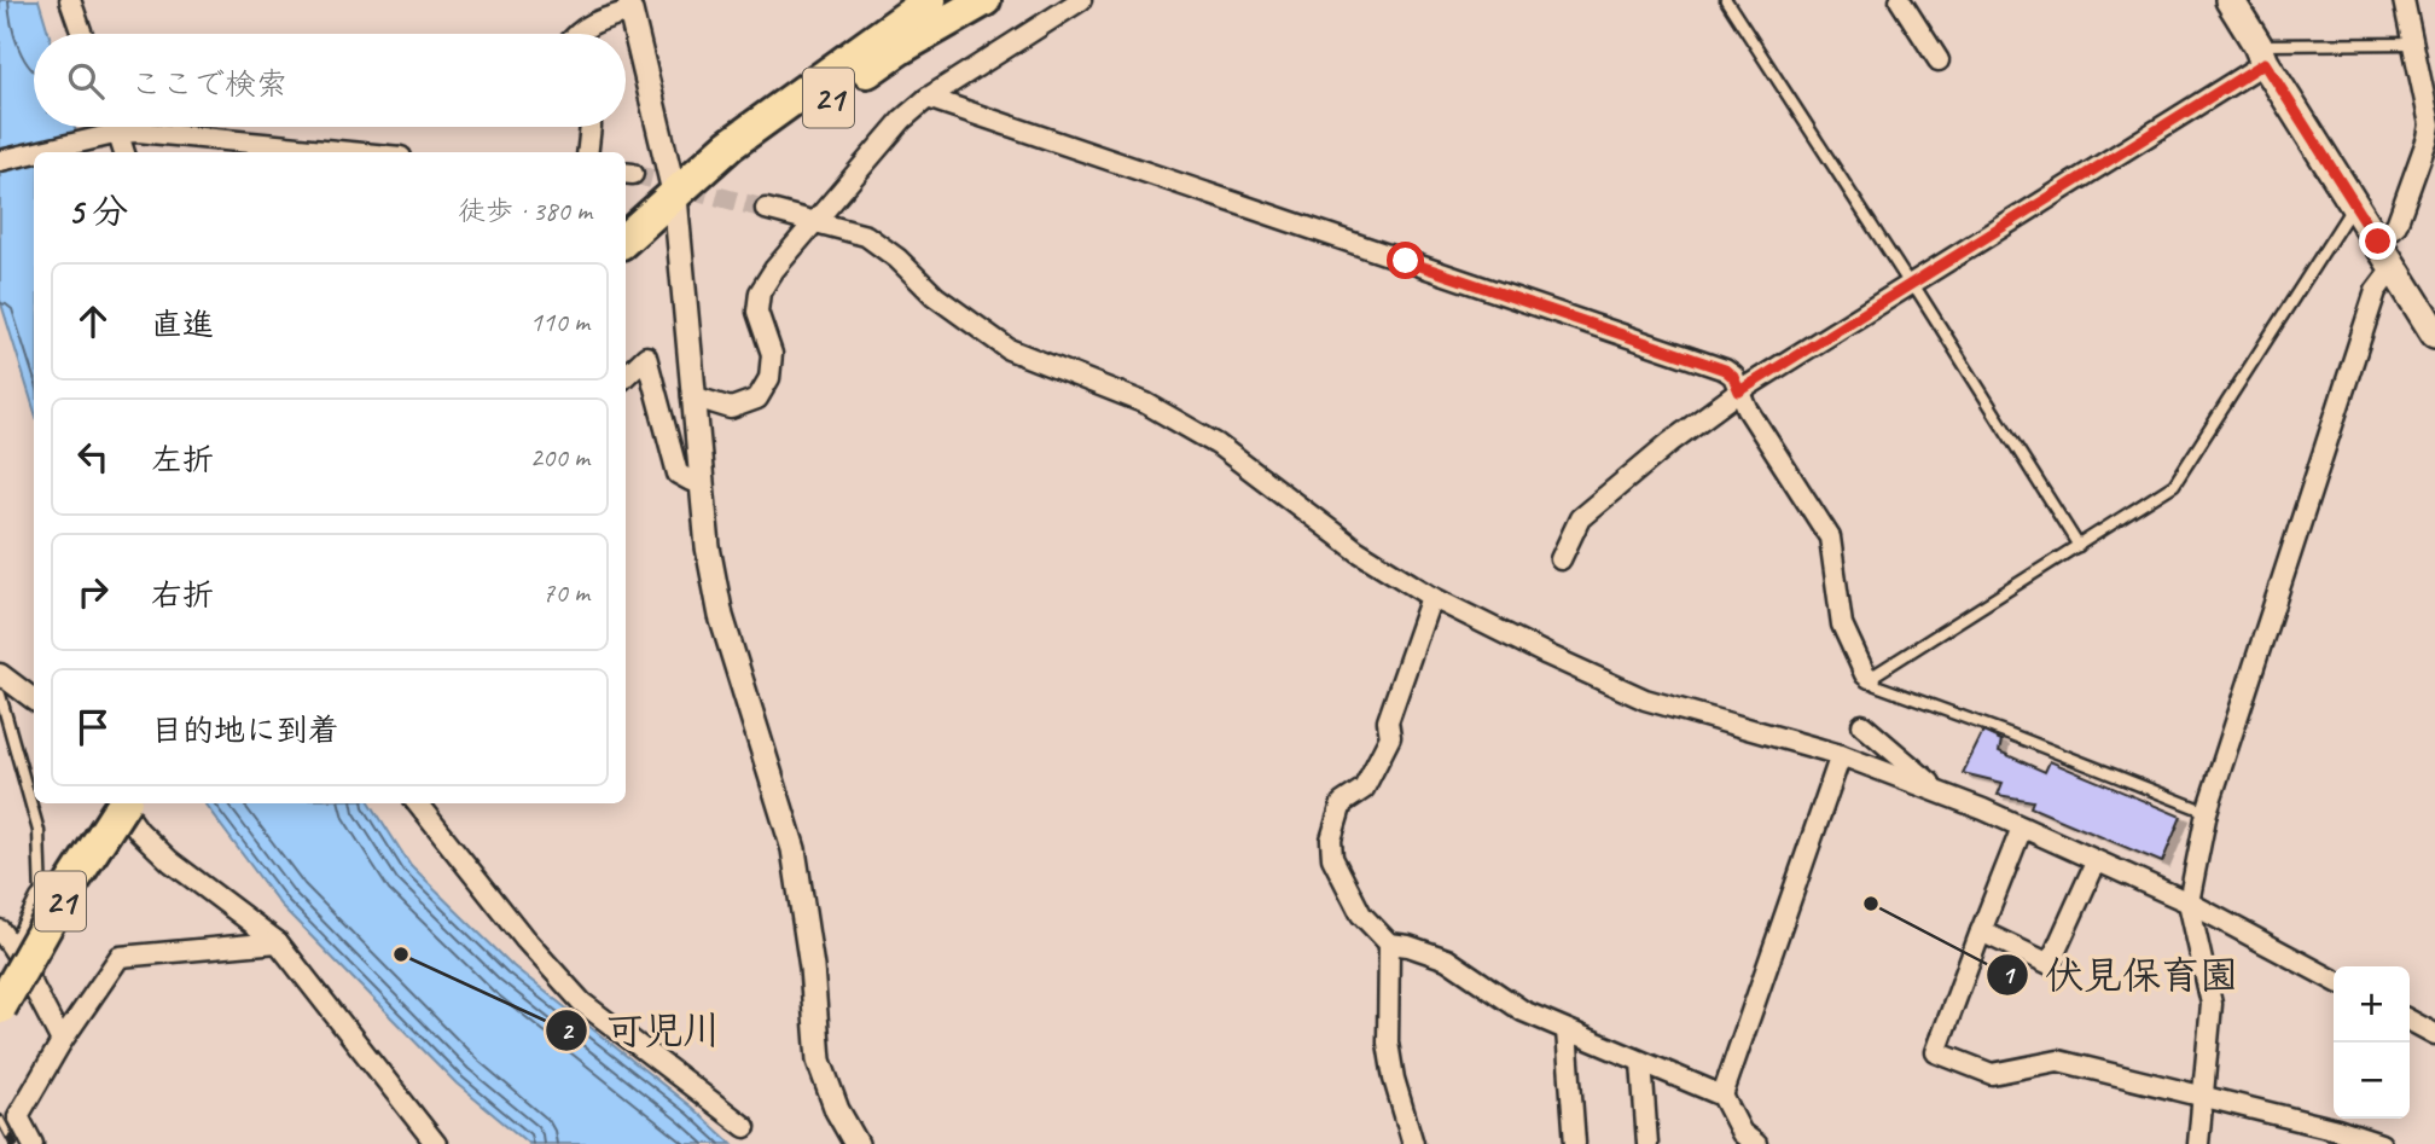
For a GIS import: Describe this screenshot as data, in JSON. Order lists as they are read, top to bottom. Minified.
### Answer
{"streets":{"highway":["21"]},"places":["伏見保育園","可児川"],"page":{"search":"ここで検索","heading":["5 分","徒歩 · 380 m"],"list":[["直進","110 m"],["左折","200 m"],["右折","70 m"],"目的地に到着"],"map_buttons":["+","−"]}}
